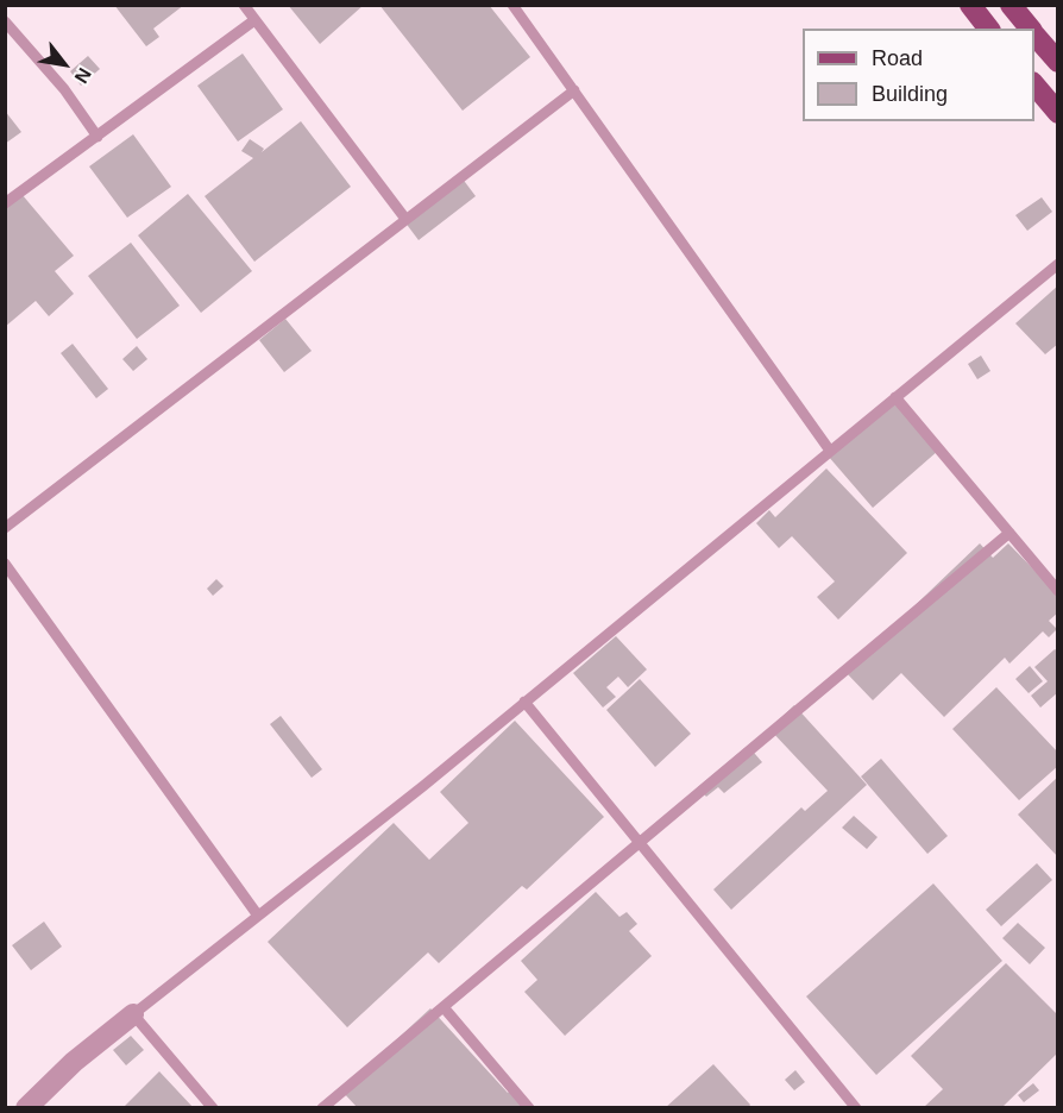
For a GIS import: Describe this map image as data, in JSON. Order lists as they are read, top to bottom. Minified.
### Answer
{"legend":["Road","Building"],"north":"bottom right"}
